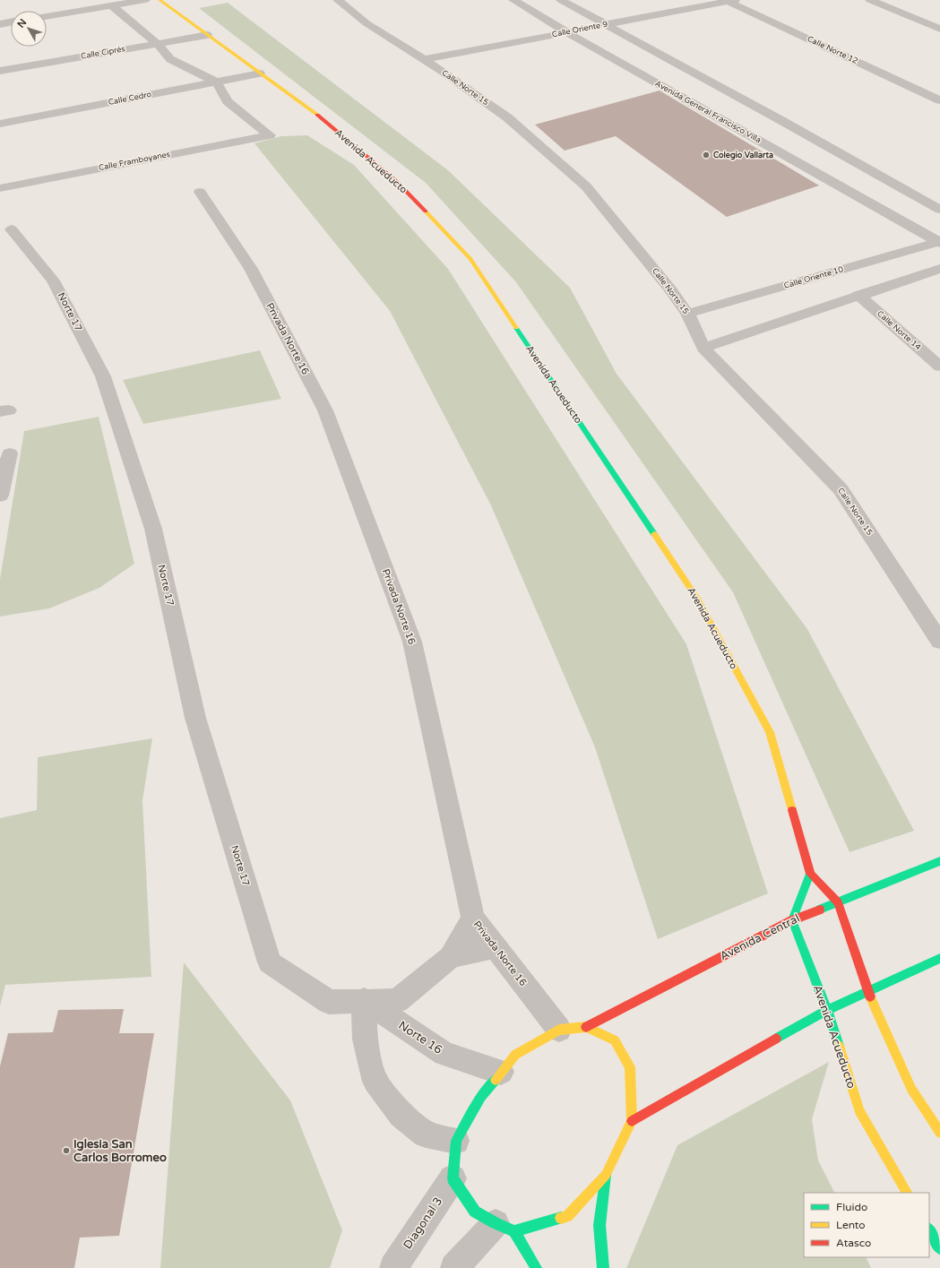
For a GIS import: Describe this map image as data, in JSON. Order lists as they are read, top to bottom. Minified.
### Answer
{"streets":{"street":["Calle Oriente 9","Calle Norte 12","Calle Ciprés","Calle Norte 15","Calle Cedro","Avenida General Francisco Villa","Calle Framboyanes","Avenida Acueducto","Calle Oriente 10","Norte 17","Calle Norte 14","Privada Norte 16","Avenida Central","Norte 16","Diagonal 3"]},"crossings":[["Calle Oriente 9","Calle Norte 12"],["Calle Oriente 9","Calle Norte 15"],["Calle Oriente 9","Avenida General Francisco Villa"],["Calle Ciprés","Avenida Acueducto"],["Calle Norte 15","Calle Oriente 10"],["Calle Cedro","Calle Framboyanes"],["Calle Cedro","Avenida Acueducto"],["Avenida General Francisco Villa","Calle Oriente 10"],["Avenida Acueducto","Avenida Central"],["Norte 17","Norte 16"]],"places":["Colegio Vallarta","Iglesia San Carlos Borromeo"],"legend":["Fluido","Lento","Atasco"],"north":"top left"}
